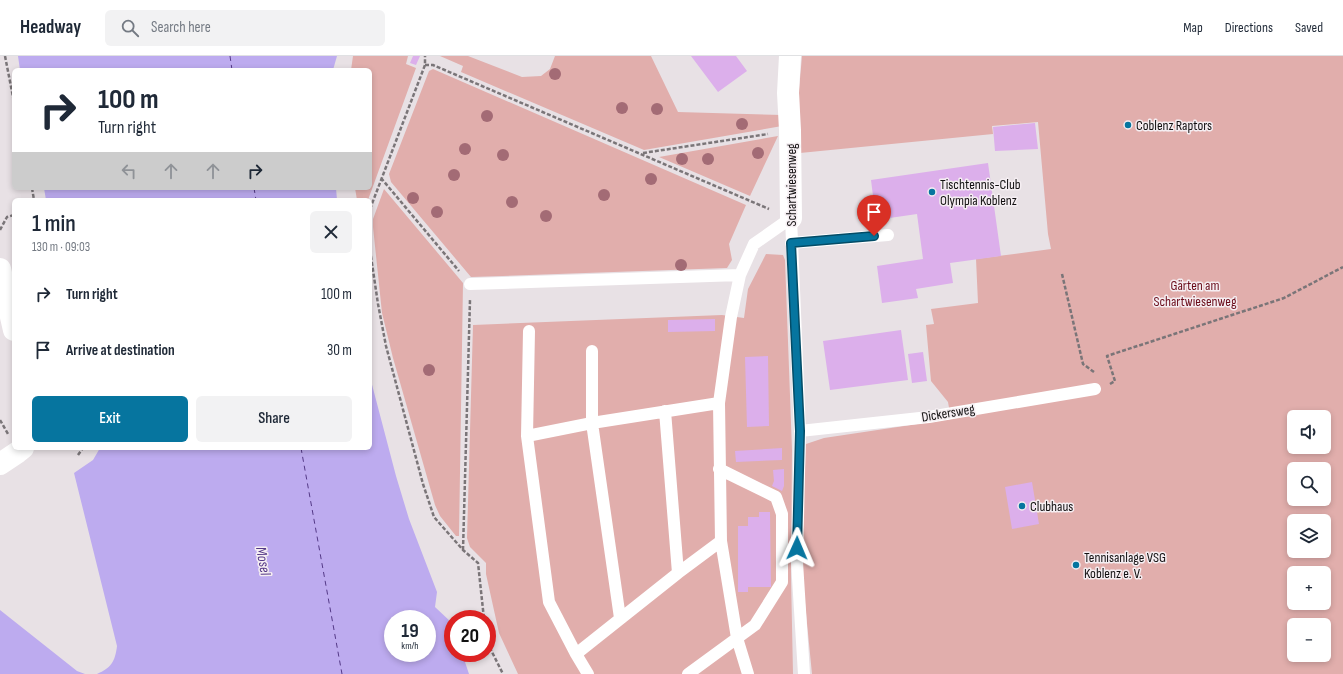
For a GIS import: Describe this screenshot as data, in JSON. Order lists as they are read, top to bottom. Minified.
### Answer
{"streets":{"street":["Schartwiesenweg"],"lane":["Dickersweg"]},"crossings":[["Schartwiesenweg","Dickersweg"]],"water":["Mosel"],"parks":["Gärten am Schartwiesenweg"],"places":["Coblenz Raptors","Tischtennis-Club Olympia Koblenz","Clubhaus","Tennisanlage VSG Koblenz e. V."],"page":{"header":"Headway","search":"Search here","nav":["Map","Directions","Saved"],"turn":["100 m","Turn right"],"heading":["1 min","130 m · 09:03"],"list":[{"name":"Turn right","value":"100 m"},{"name":"Arrive at destination","value":"30 m"}],"buttons":["Exit","Share"],"map_buttons":["+","−"],"speed":"19 km/h","limit":"20"}}
